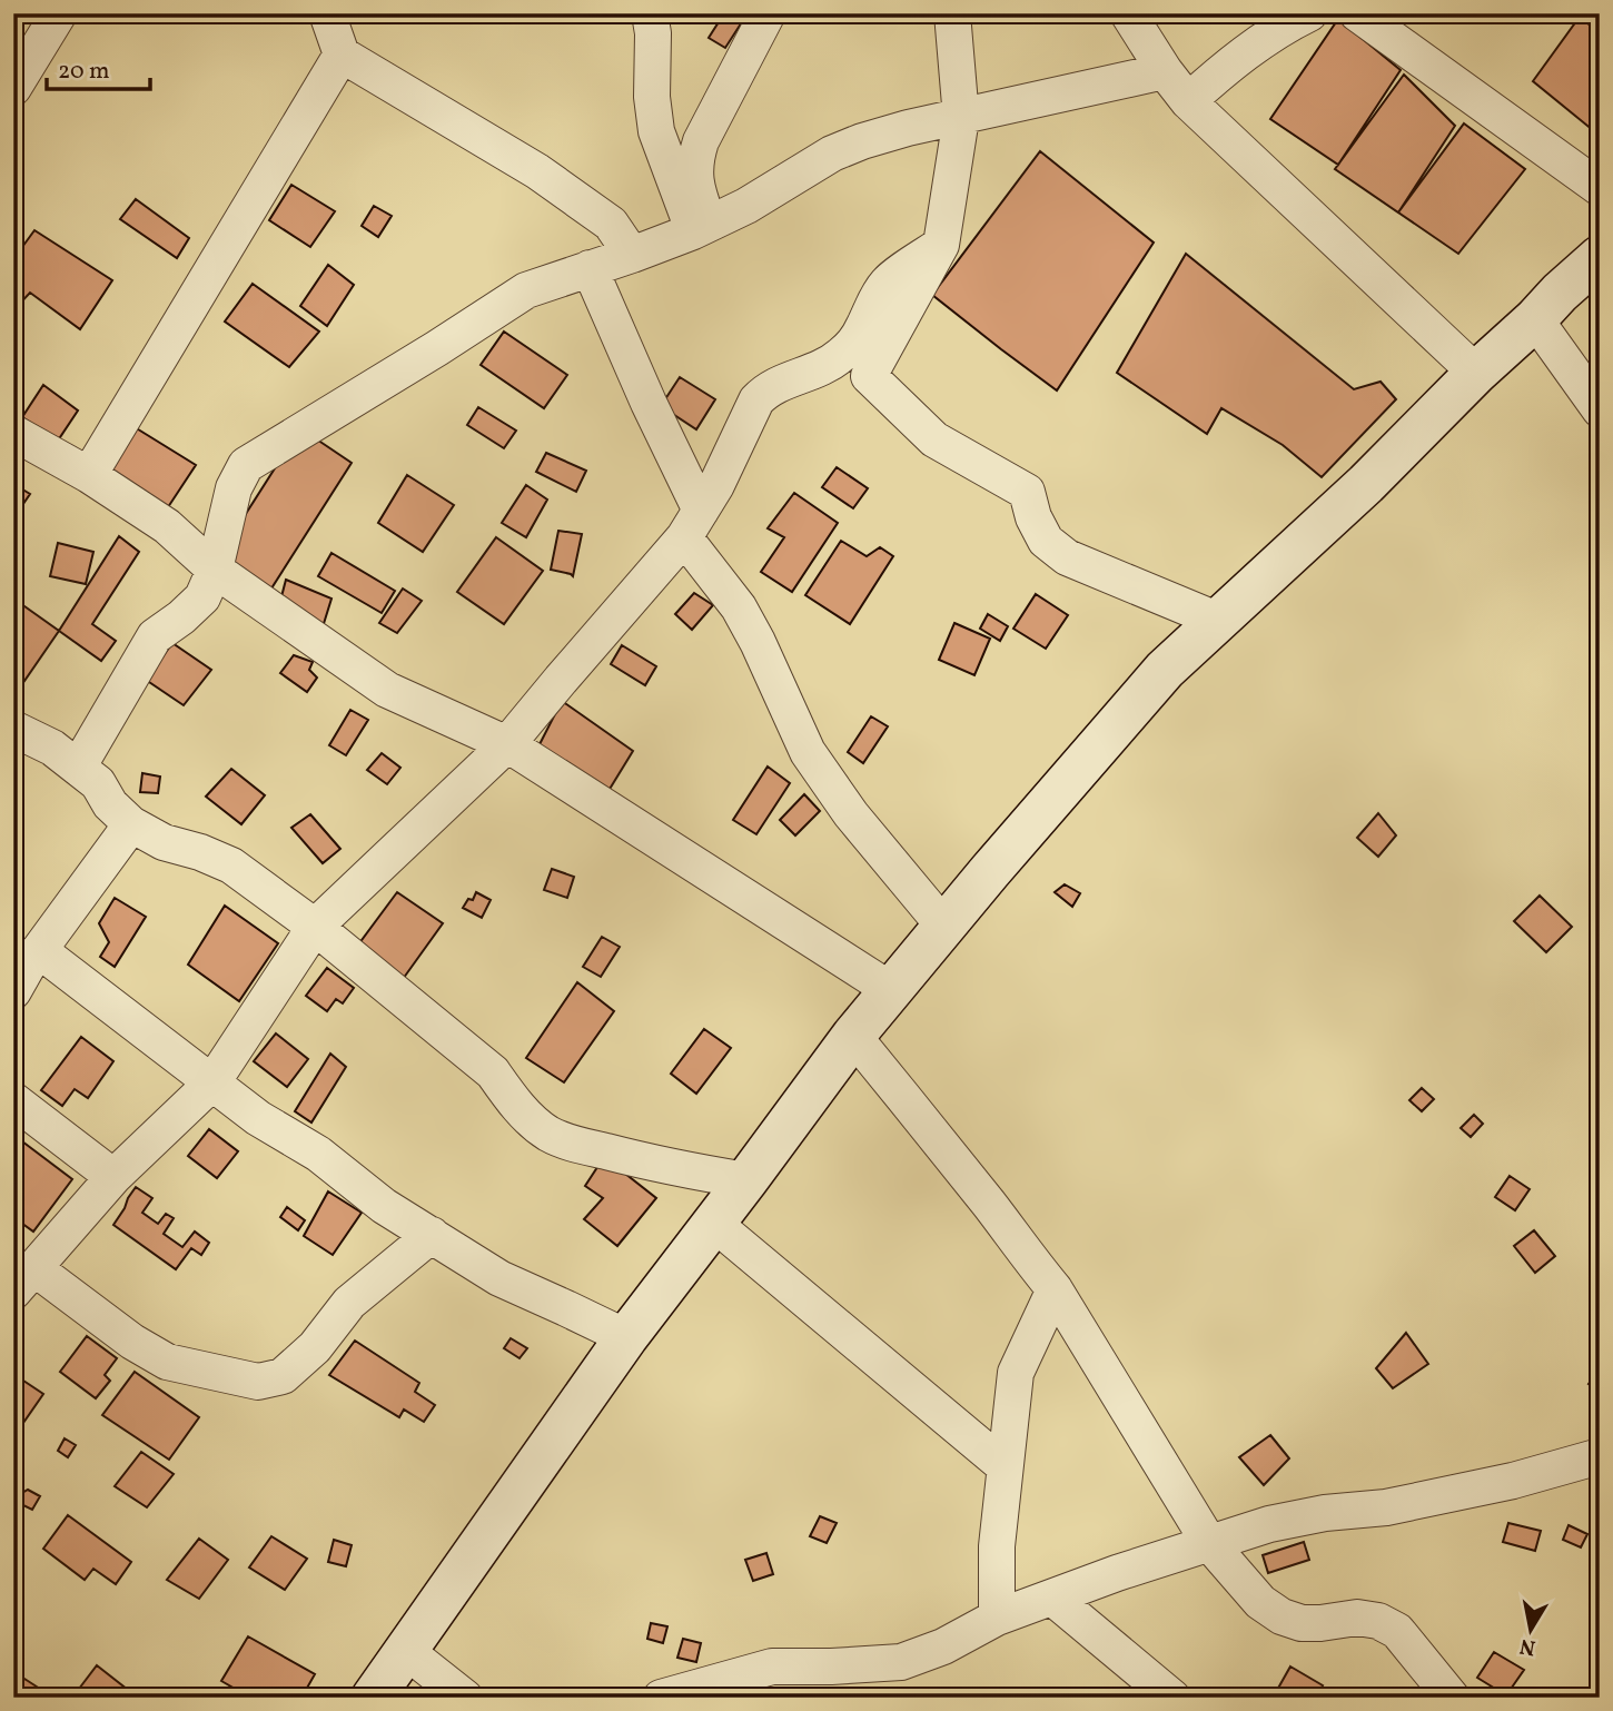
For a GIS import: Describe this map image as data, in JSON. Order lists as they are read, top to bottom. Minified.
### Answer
{"scale_bar":"20 m","north":"bottom"}
